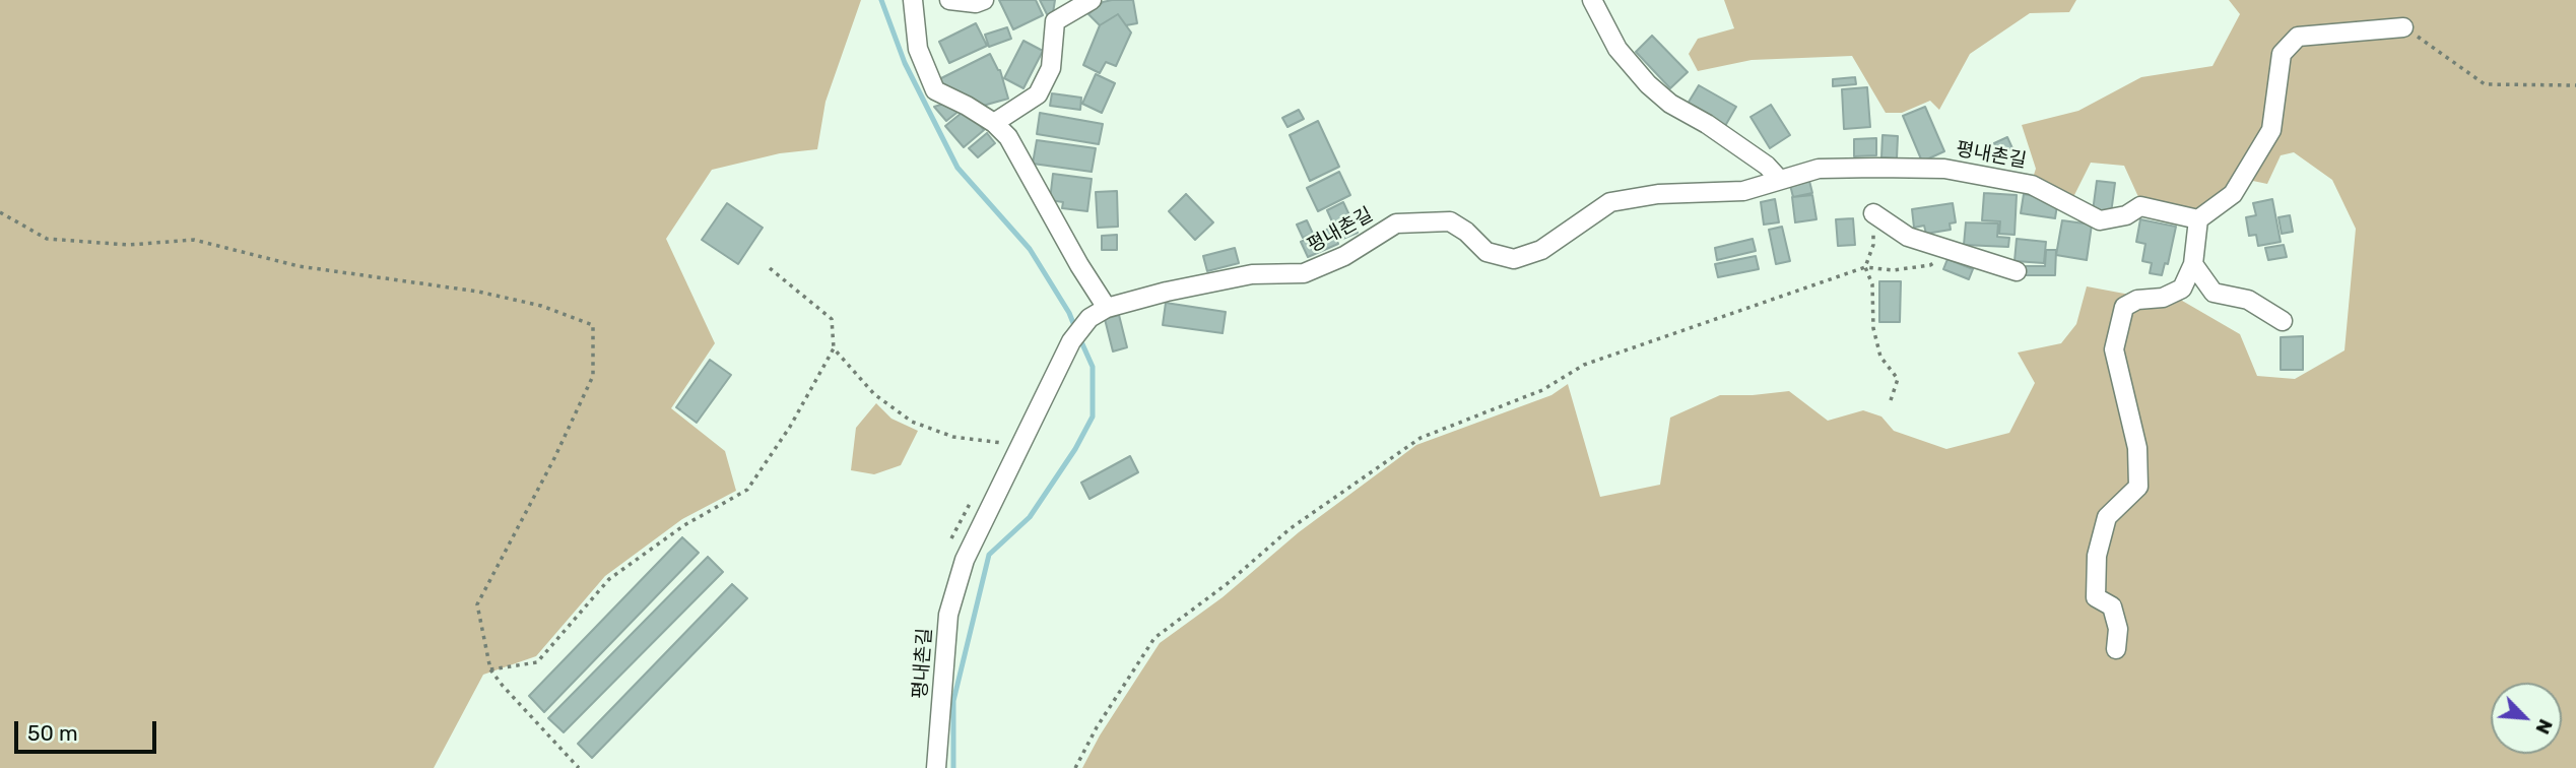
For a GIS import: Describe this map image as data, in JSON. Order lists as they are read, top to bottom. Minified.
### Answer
{"streets":{"street":["평내촌길"]},"scale_bar":"50 m","north":"bottom right"}
